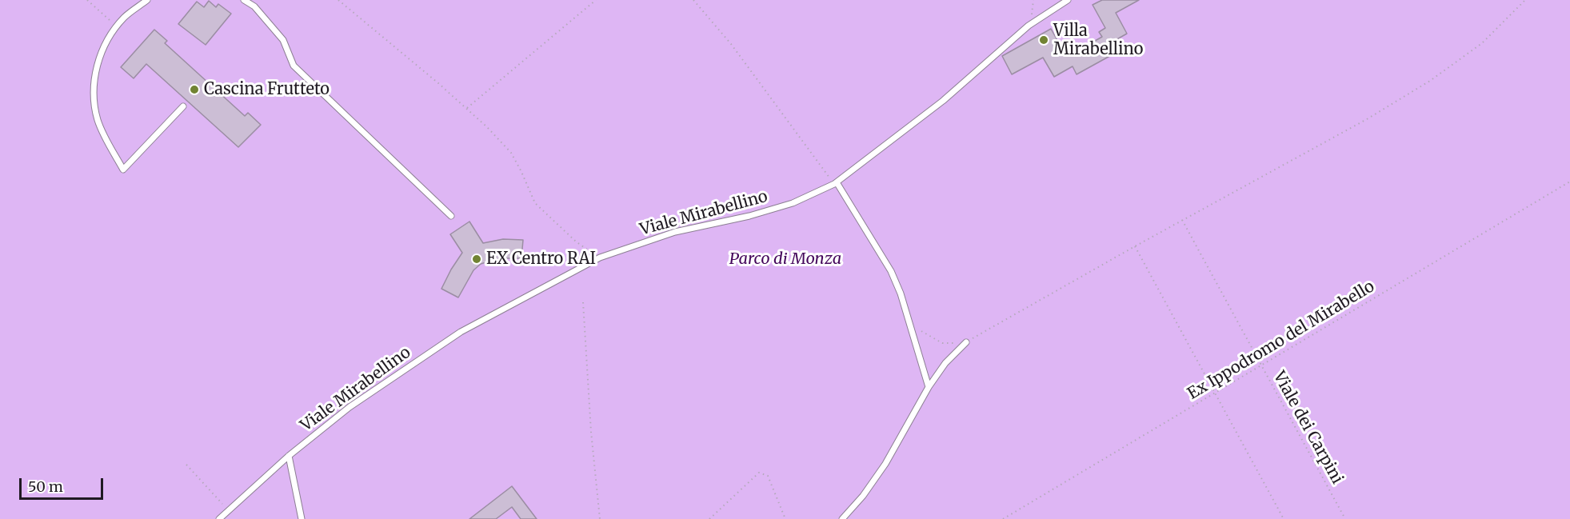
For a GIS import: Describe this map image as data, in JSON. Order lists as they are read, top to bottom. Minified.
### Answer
{"streets":{"lane":["Viale Mirabellino"],"path":["Ex Ippodromo del Mirabello","Viale dei Carpini"]},"crossings":[["Ex Ippodromo del Mirabello","Viale dei Carpini"]],"parks":["Parco di Monza"],"places":["Villa Mirabellino","Cascina Frutteto","EX Centro RAI"],"scale_bar":"50 m"}
